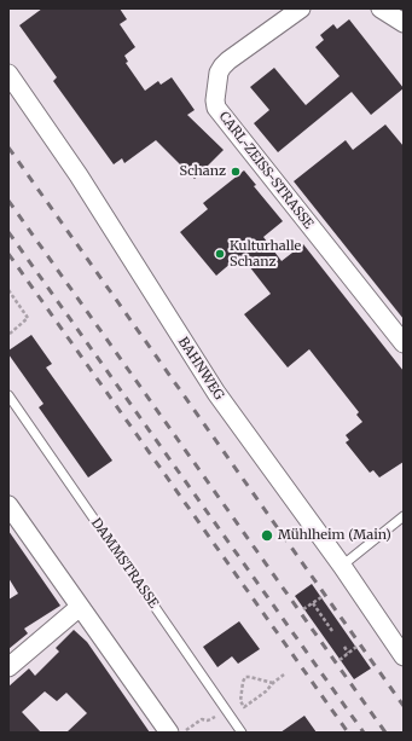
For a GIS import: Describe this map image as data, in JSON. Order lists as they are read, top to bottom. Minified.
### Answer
{"streets":{"street":["CARL-ZEISS-STRASSE","BAHNWEG"],"lane":["DAMMSTRASSE"]},"places":["Schanz","Kulturhalle Schanz","Mühlheim (Main)"]}
